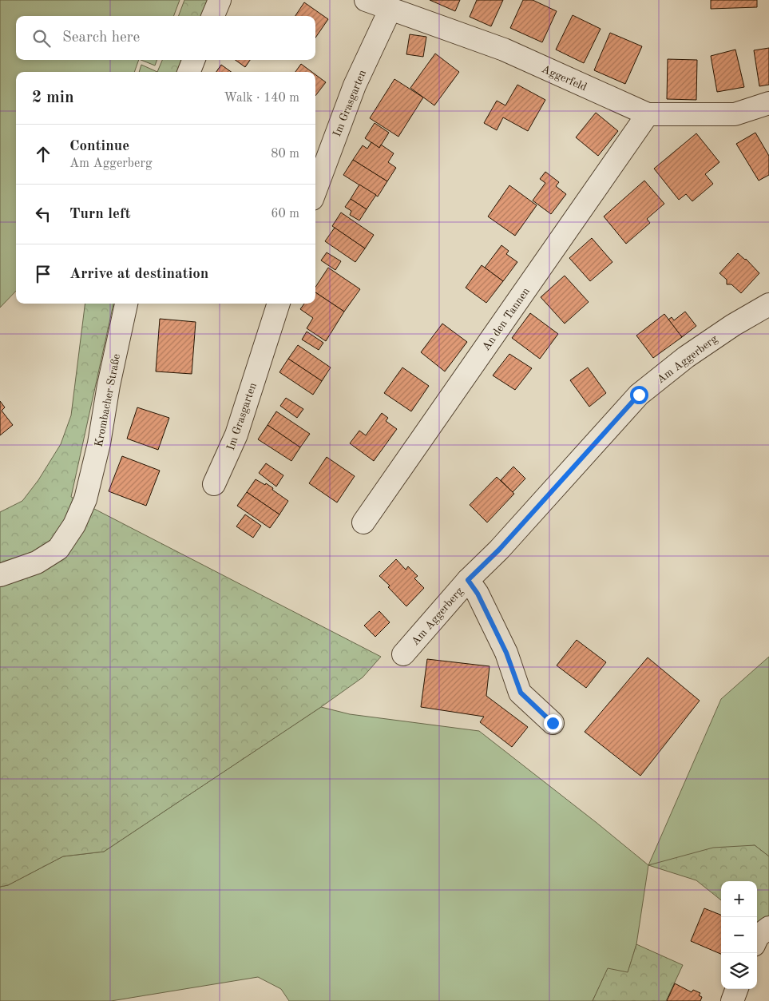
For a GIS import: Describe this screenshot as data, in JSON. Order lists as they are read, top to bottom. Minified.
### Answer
{"streets":{"street":["Aggerfeld","Im Grasgarten","An den Tannen","Am Aggerberg","Krombacher Straße"]},"crossings":[["Aggerfeld","Im Grasgarten"],["Aggerfeld","An den Tannen"]],"page":{"search":"Search here","heading":["2 min","Walk · 140 m"],"list":[["Continue","Am Aggerberg","80 m"],["Turn left","60 m"],"Arrive at destination"],"map_buttons":["+","−"]}}
